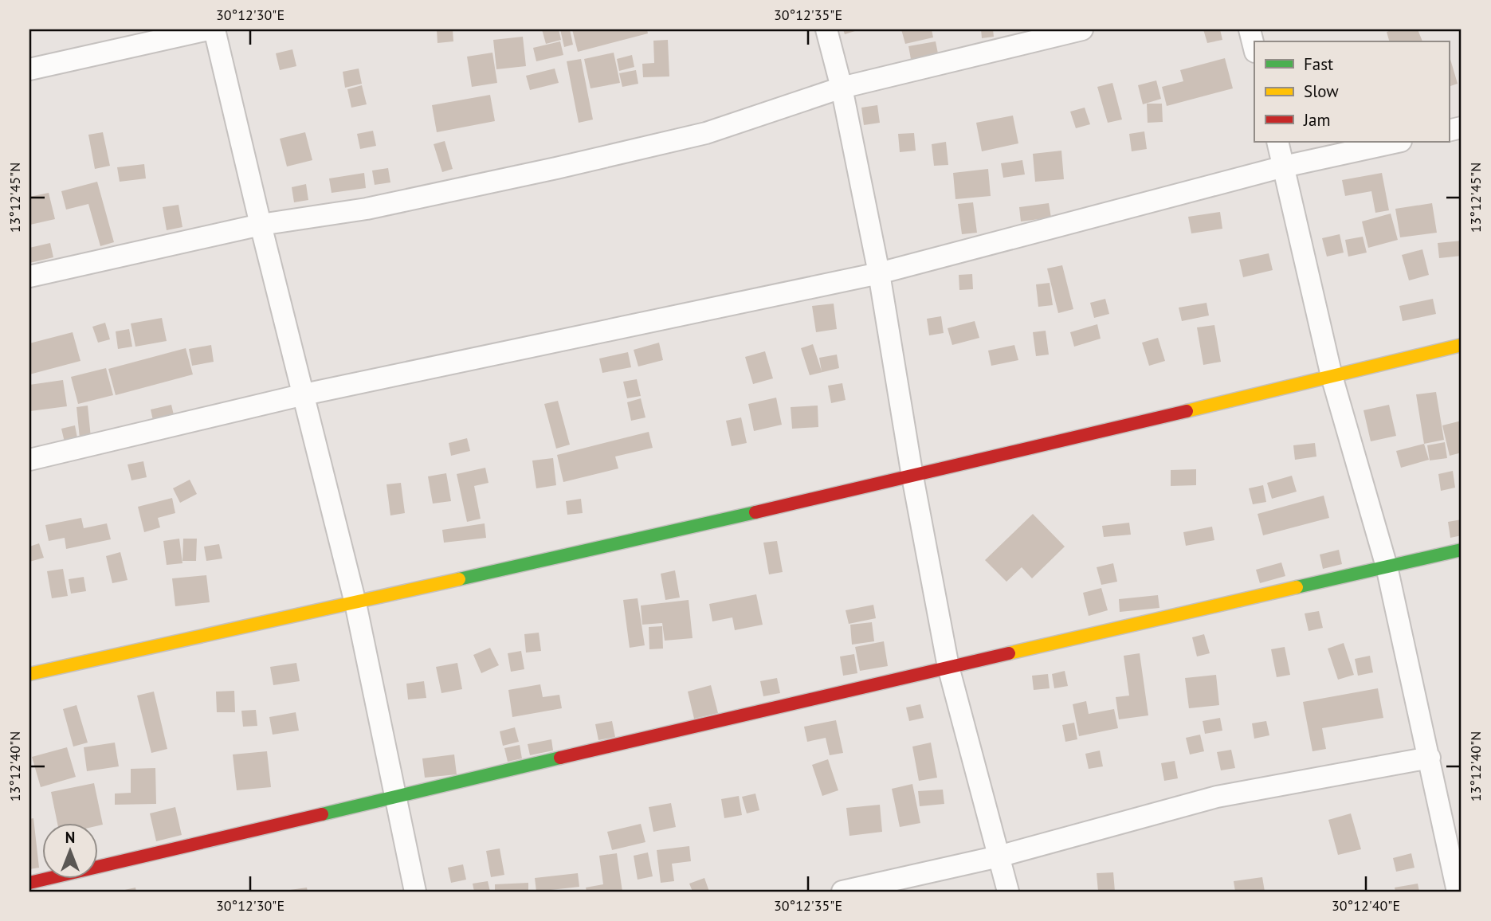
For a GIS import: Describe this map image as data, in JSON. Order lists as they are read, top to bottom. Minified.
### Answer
{"legend":["Fast","Slow","Jam"],"north":"top","coordinates":["30°12'30\"E","30°12'35\"E","13°12'45\"N","13°12'40\"N","30°12'40\"E"]}
